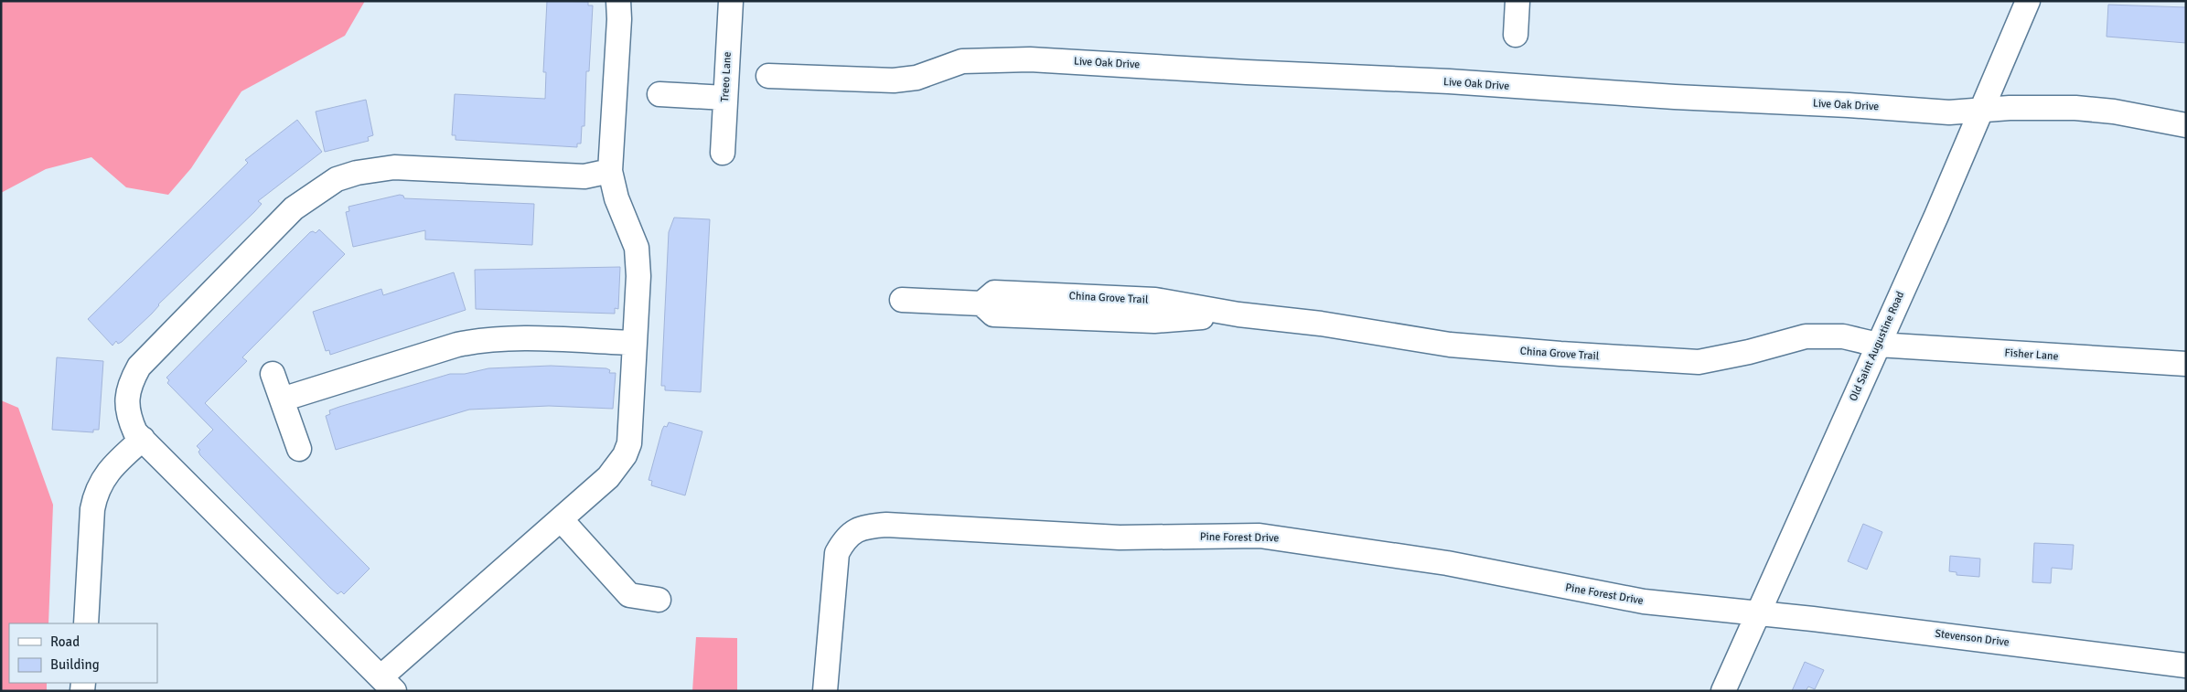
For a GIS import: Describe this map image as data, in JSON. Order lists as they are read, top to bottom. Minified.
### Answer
{"streets":{"street":["Live Oak Drive","Treeo Lane","China Grove Trail","Old Saint Augustine Road","Fisher Lane","Pine Forest Drive","Stevenson Drive"]},"crossings":[["Live Oak Drive","Old Saint Augustine Road"],["China Grove Trail","Old Saint Augustine Road"],["China Grove Trail","Fisher Lane"],["Old Saint Augustine Road","Fisher Lane"],["Old Saint Augustine Road","Pine Forest Drive"],["Old Saint Augustine Road","Stevenson Drive"],["Pine Forest Drive","Stevenson Drive"]],"legend":["Road","Building"]}
